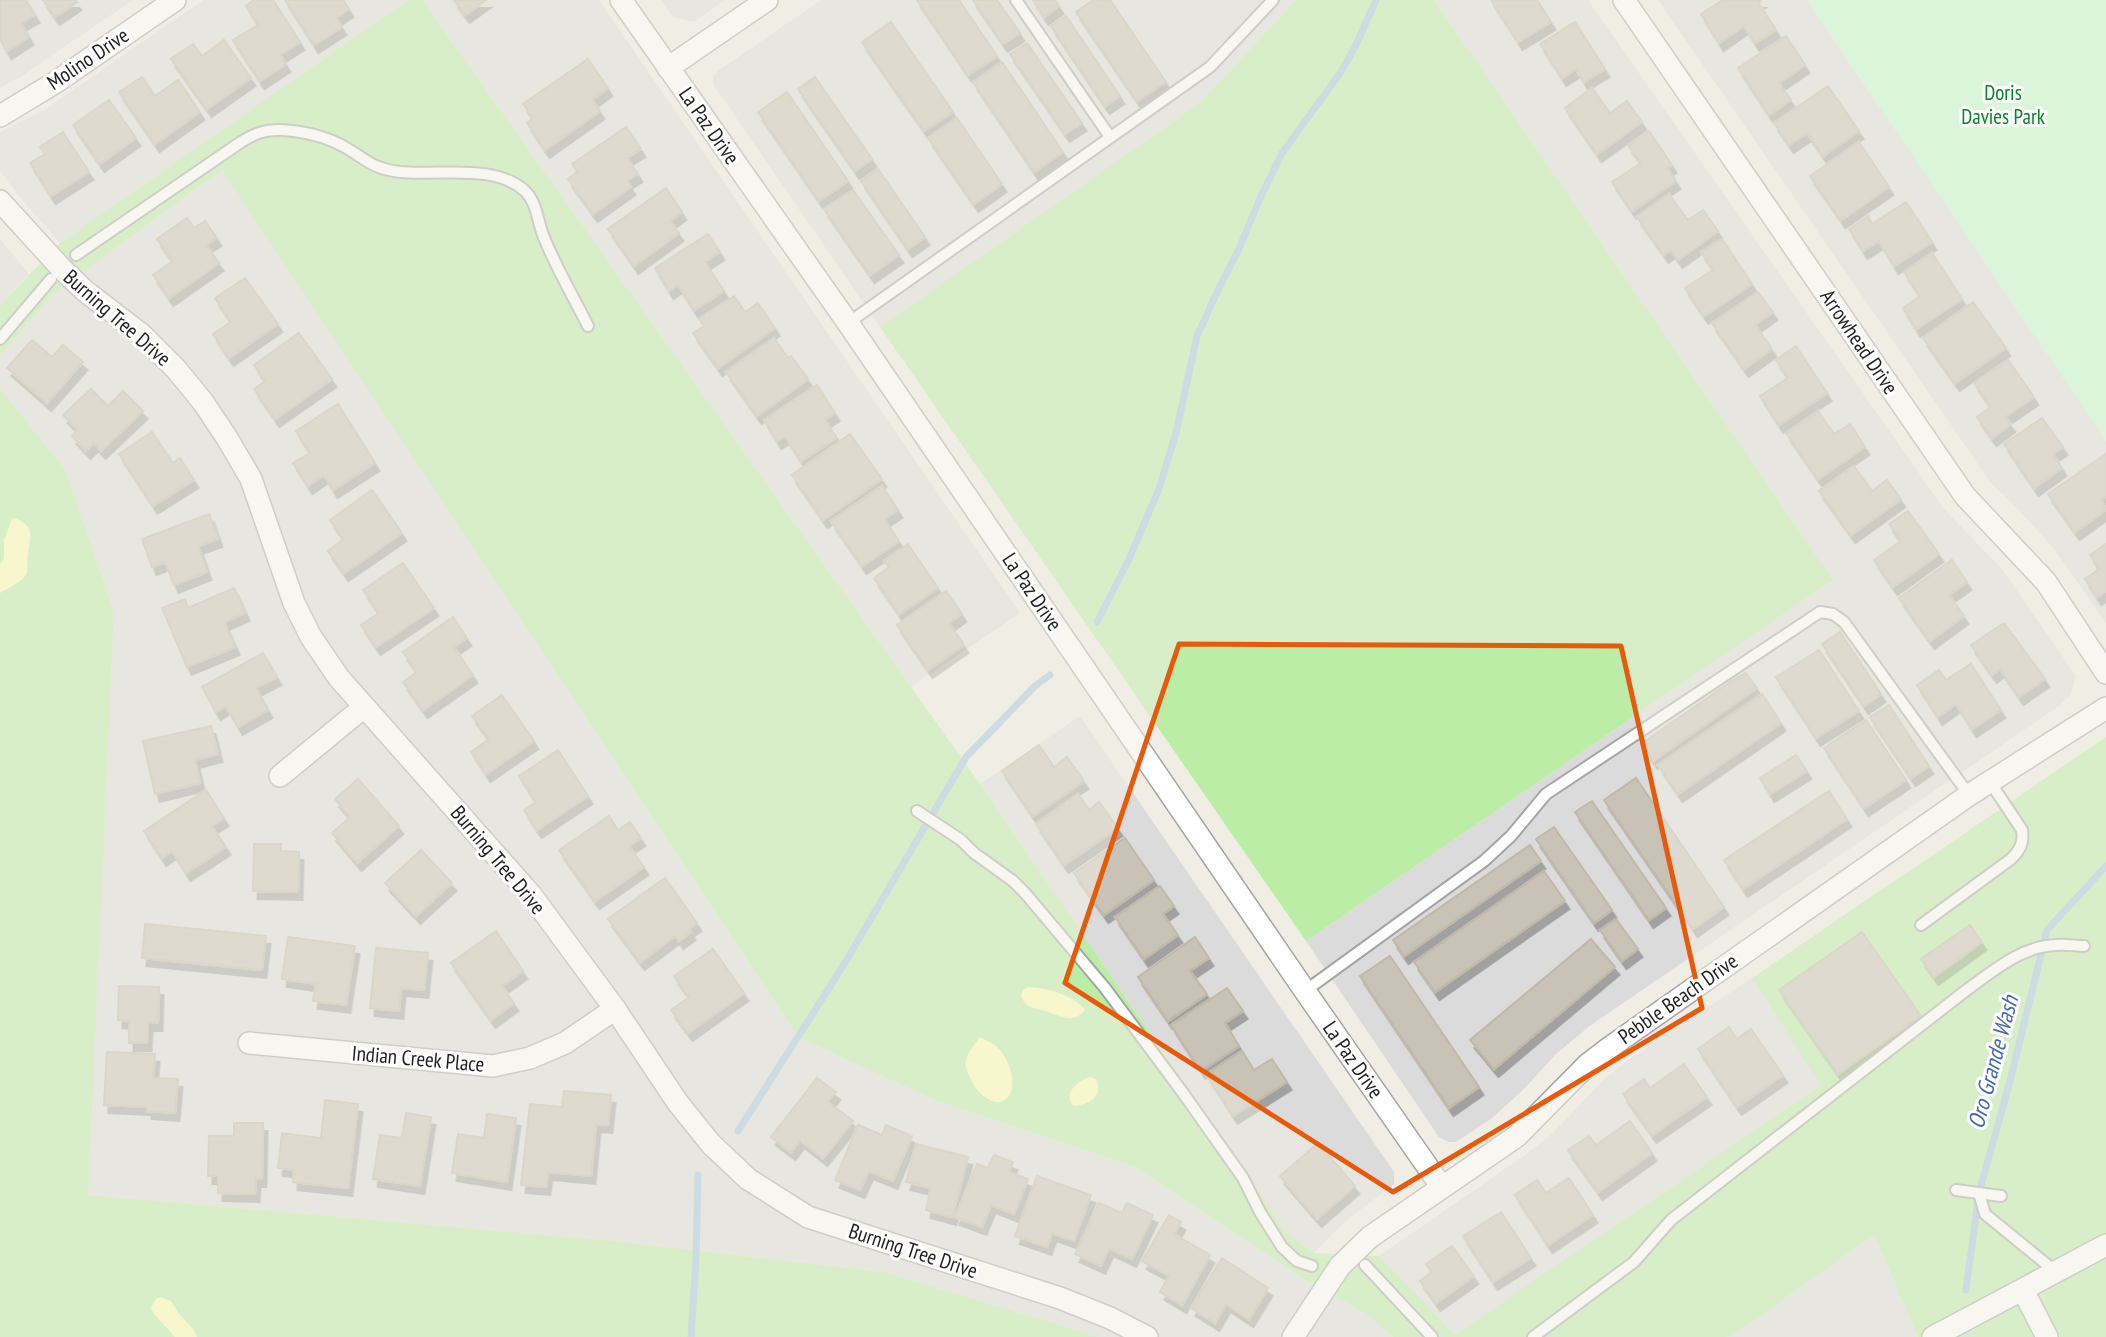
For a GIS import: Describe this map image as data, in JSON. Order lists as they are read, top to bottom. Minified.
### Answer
{"streets":{"street":["Molino Drive","La Paz Drive","Burning Tree Drive","Arrowhead Drive","Pebble Beach Drive","Indian Creek Place"]},"crossings":[["La Paz Drive","Pebble Beach Drive"],["Burning Tree Drive","Indian Creek Place"]],"water":["Oro Grande Wash"],"parks":["Doris Davies Park"]}
